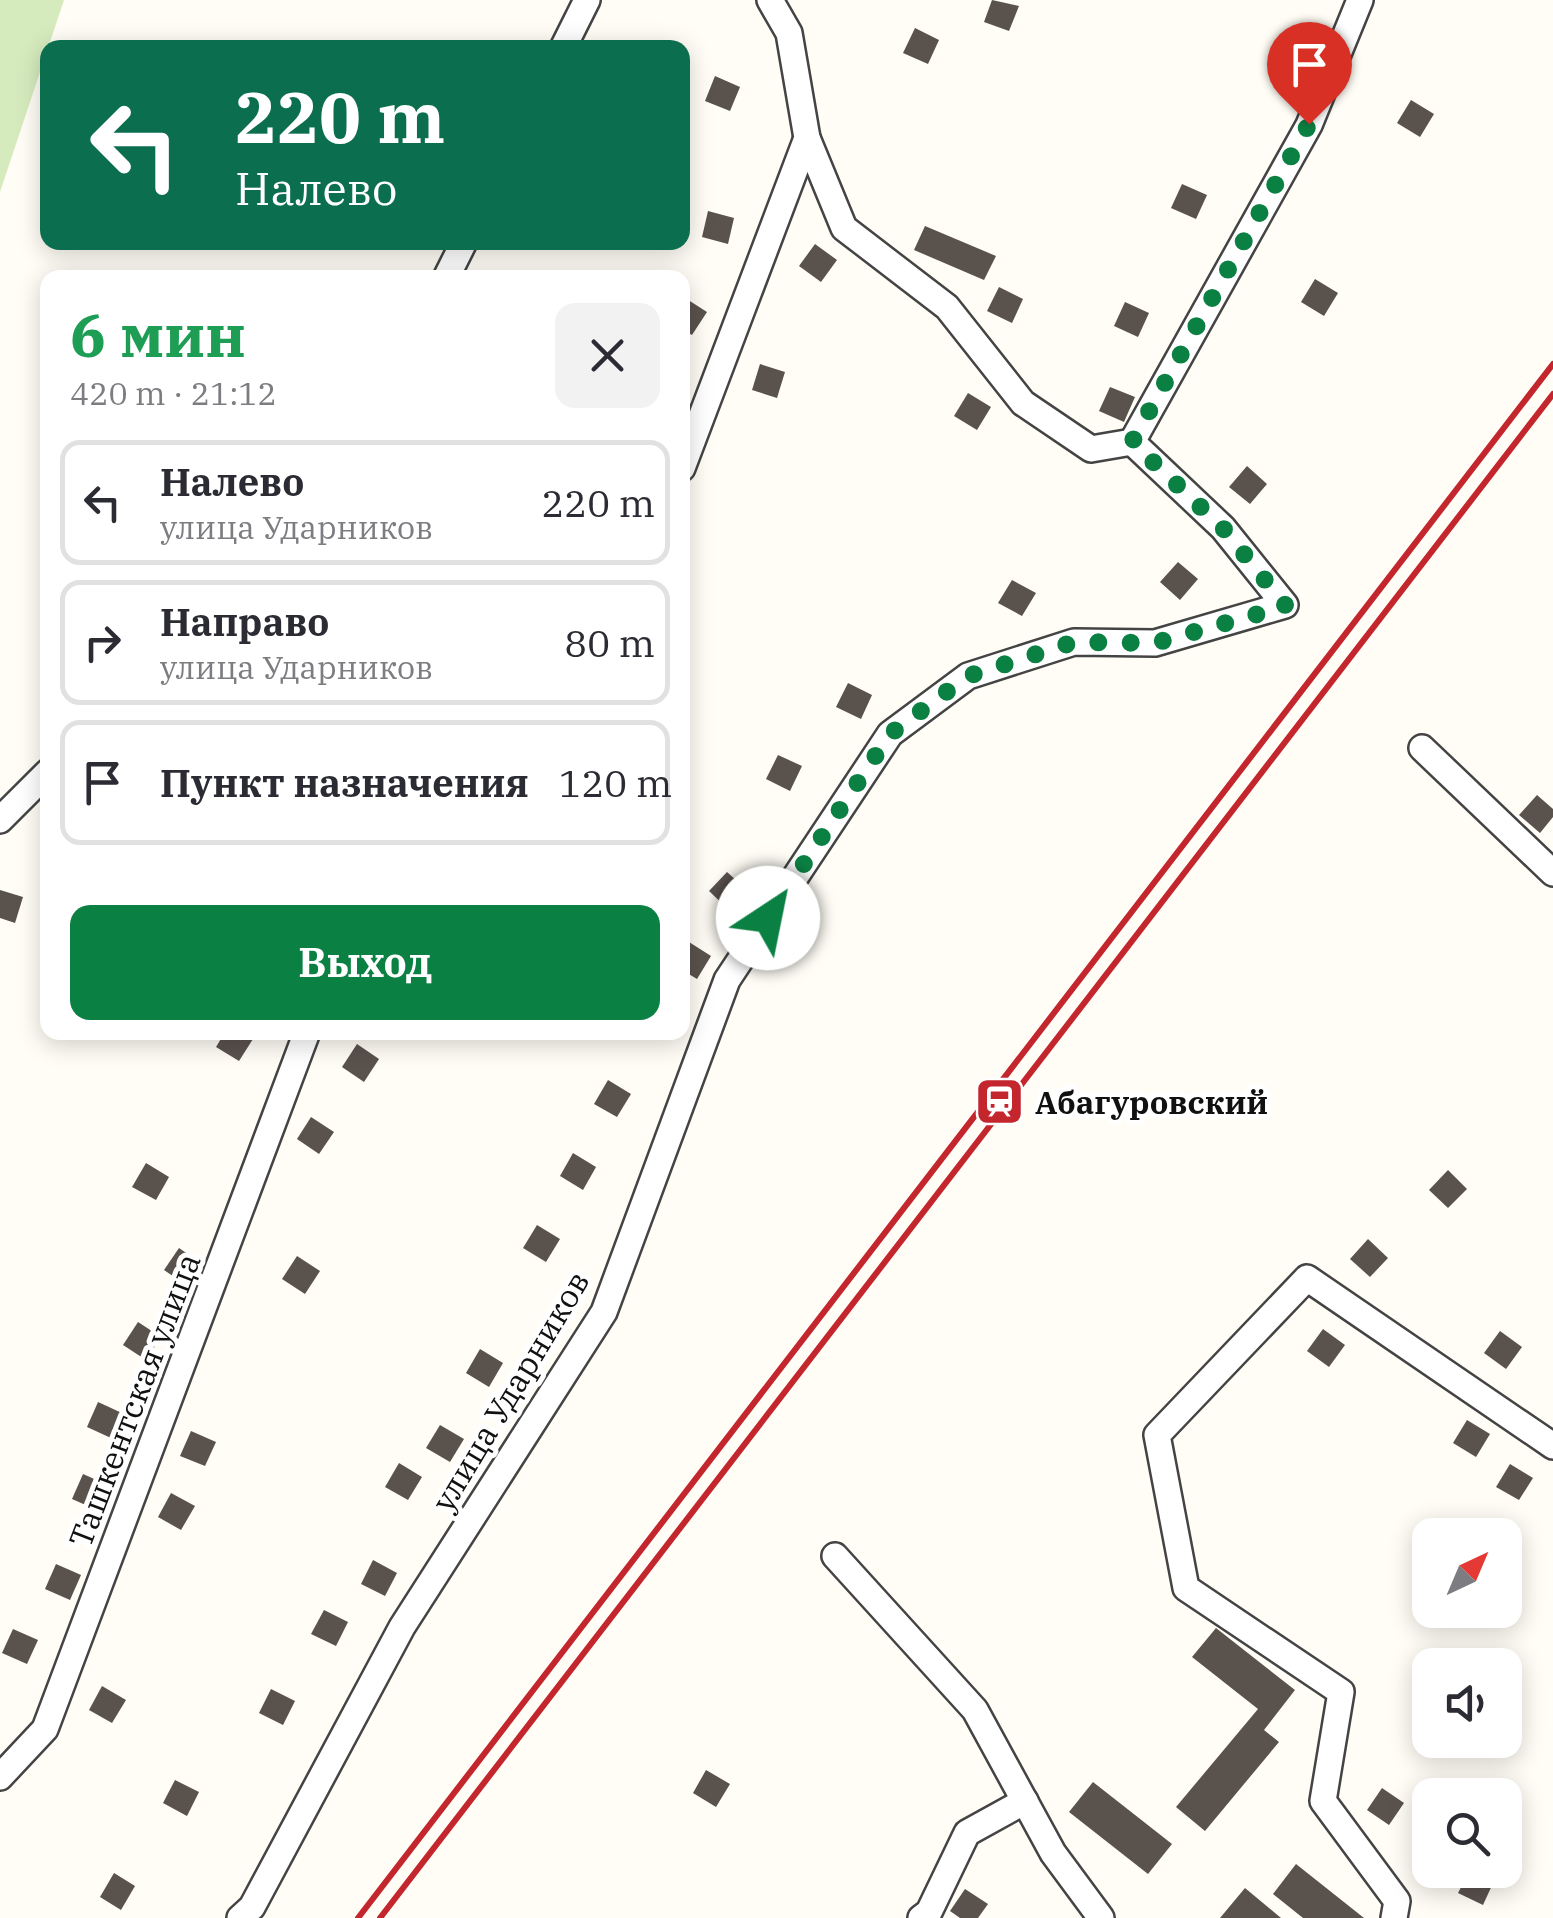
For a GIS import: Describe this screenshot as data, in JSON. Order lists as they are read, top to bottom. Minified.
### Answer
{"streets":{"street":["улица Ударников","Ташкентская улица"]},"places":{"station":["Абагуровский"]},"north":"top right","page":{"turn":["220 m","Налево"],"heading":["6 мин","420 m · 21:12"],"list":[{"name":"Налево","note":"улица Ударников","value":"220 m"},{"name":"Направо","note":"улица Ударников","value":"80 m"},{"name":"Пункт назначения","value":"120 m"}],"buttons":"Выход"}}
